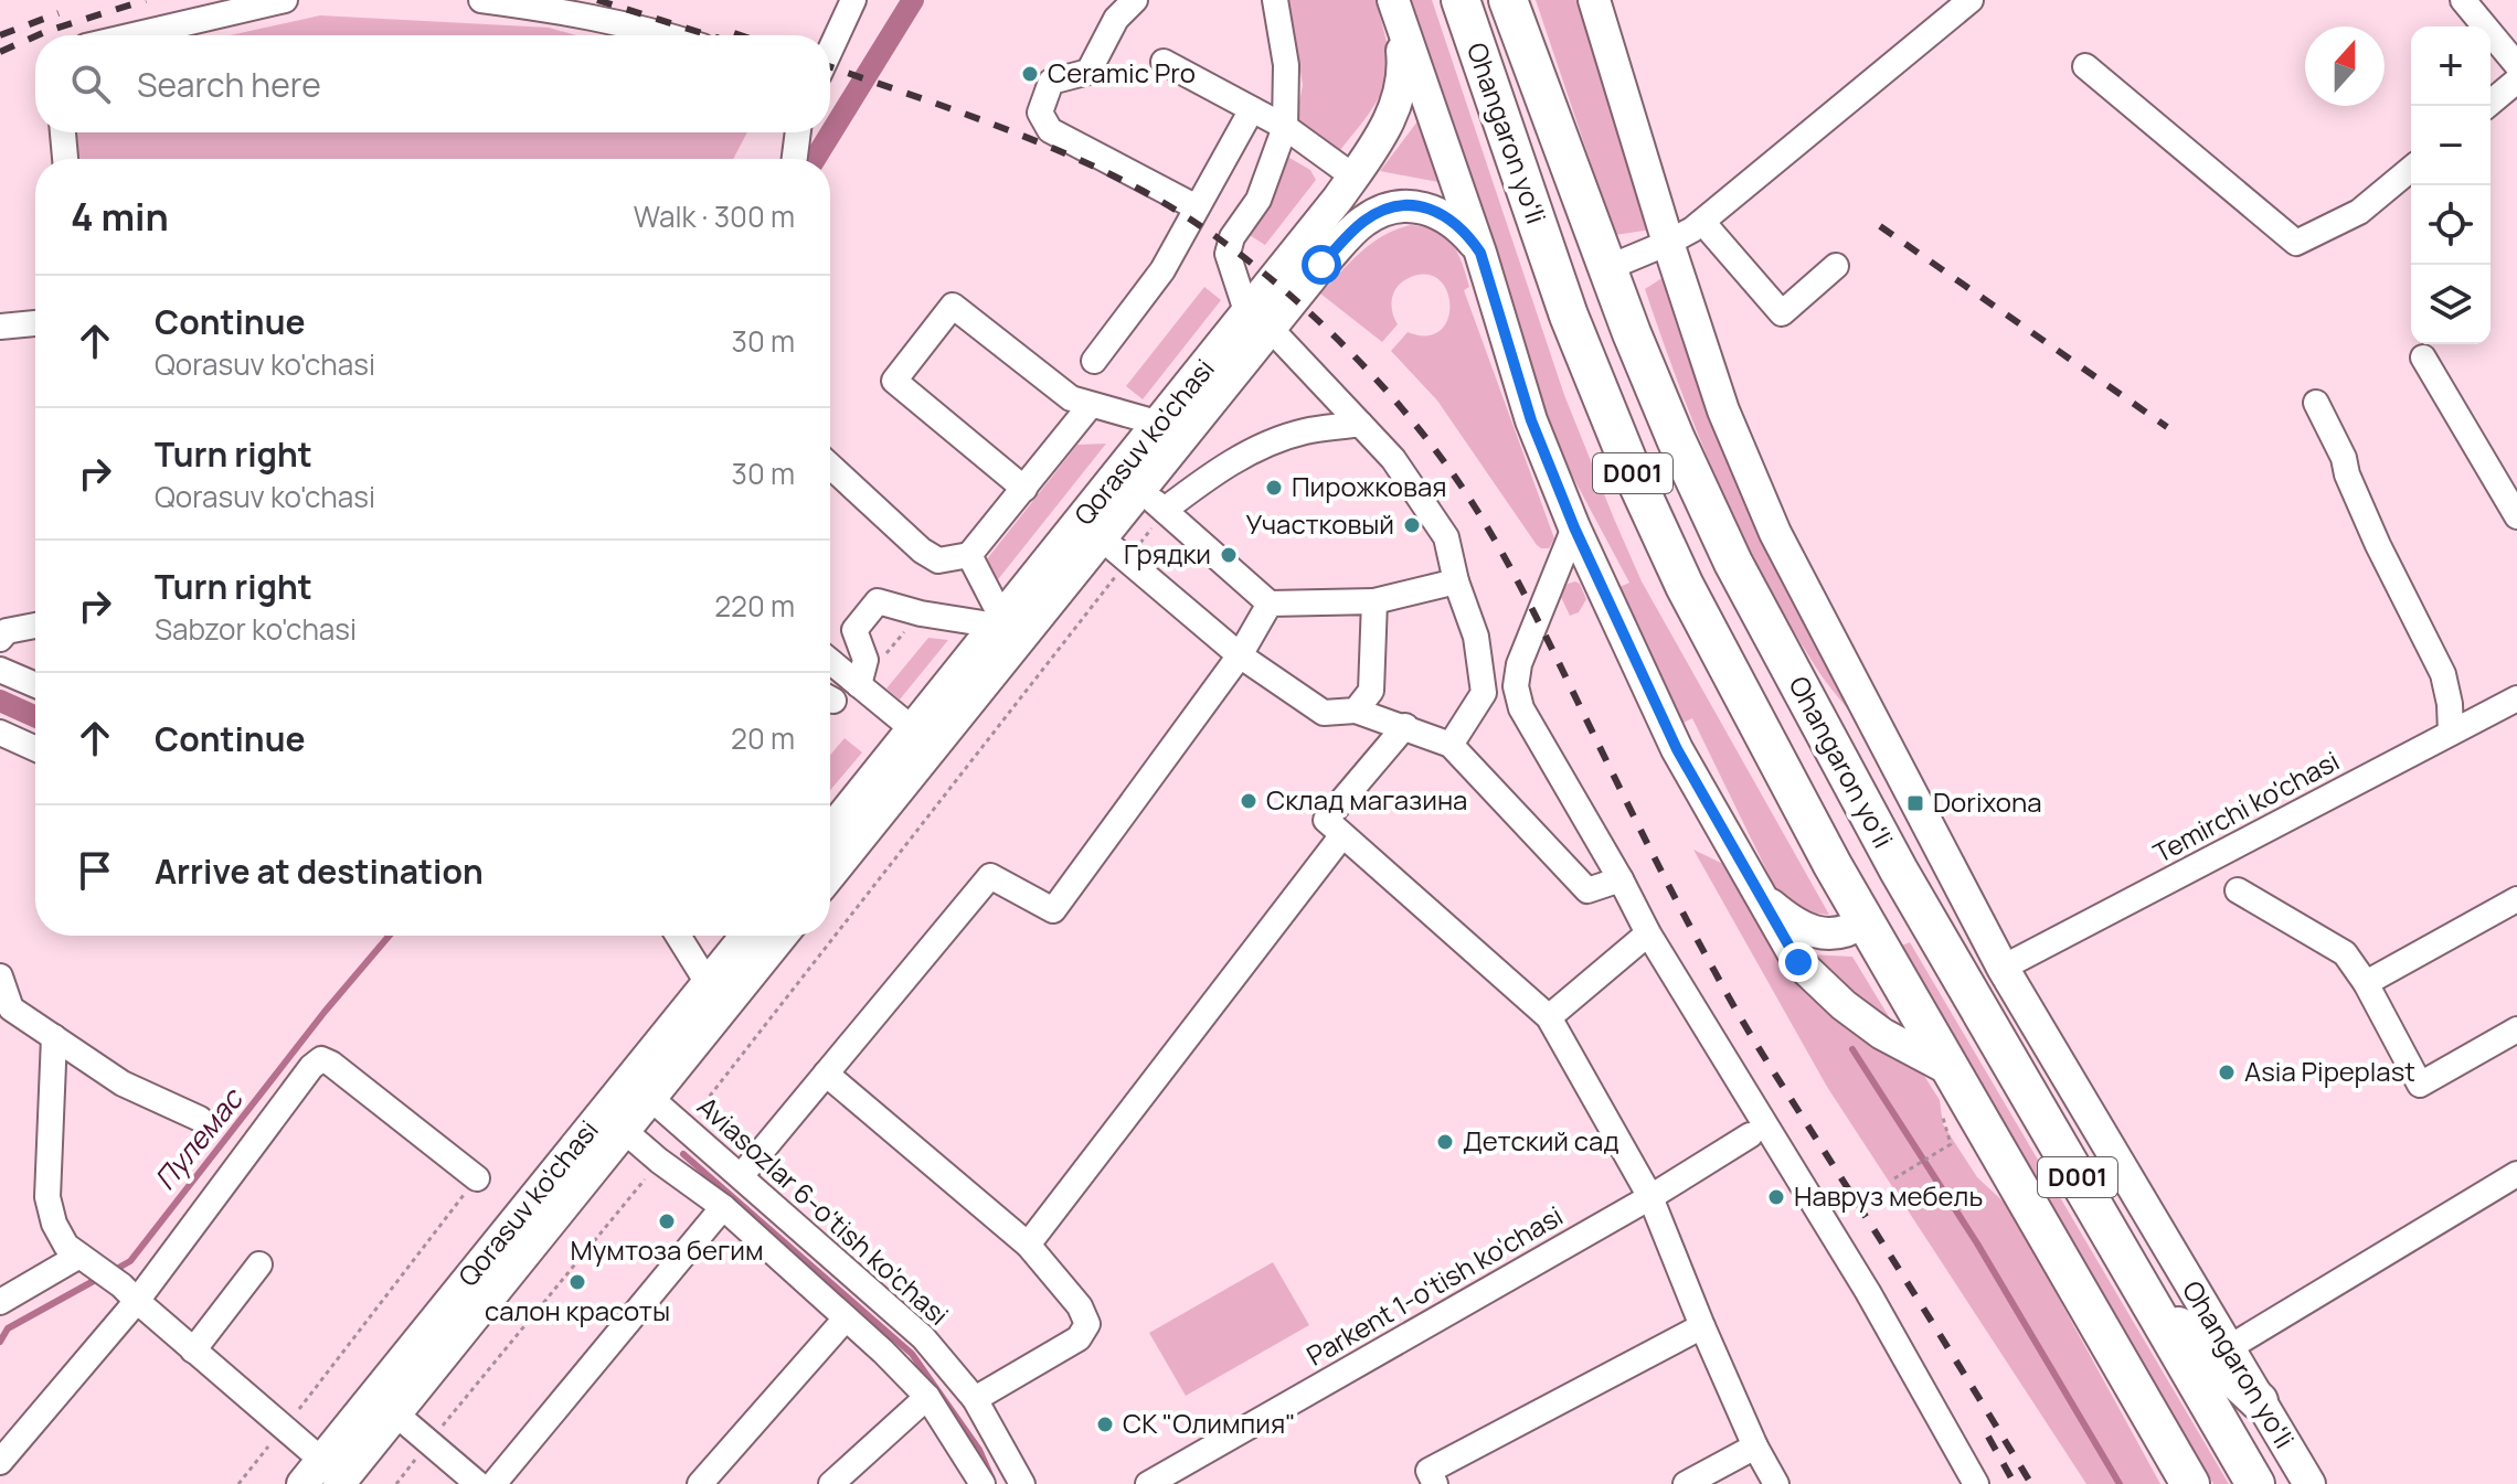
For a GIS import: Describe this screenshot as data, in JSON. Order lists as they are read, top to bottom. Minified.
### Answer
{"streets":{"highway":["Ohangaron yoʻli","D001"],"main road":["Qorasuv ko'chasi"],"street":["Temirchi ko'chasi","Aviasozlar 6-o'tish ko'chasi","Parkent 1-o'tish ko'chasi"]},"crossings":[["Ohangaron yoʻli","Temirchi ko'chasi"],["Qorasuv ko'chasi","Aviasozlar 6-o'tish ko'chasi"]],"water":["Пулемас"],"places":{"other":["Ceramic Pro","Пирожковая","Участковый","Грядки","Склад магазина","Asia Pipeplast","Детский сад","Навруз мебель","Мумтоза бегим","салон красоты","СК \"Олимпия\""],"transit":["Dorixona"]},"north":"top","page":{"map_buttons":["+","−"],"search":"Search here","heading":["4 min","Walk · 300 m"],"list":[["Continue","Qorasuv ko'chasi","30 m"],["Turn right","Qorasuv ko'chasi","30 m"],["Turn right","Sabzor ko'chasi","220 m"],["Continue","20 m"],"Arrive at destination"]}}
